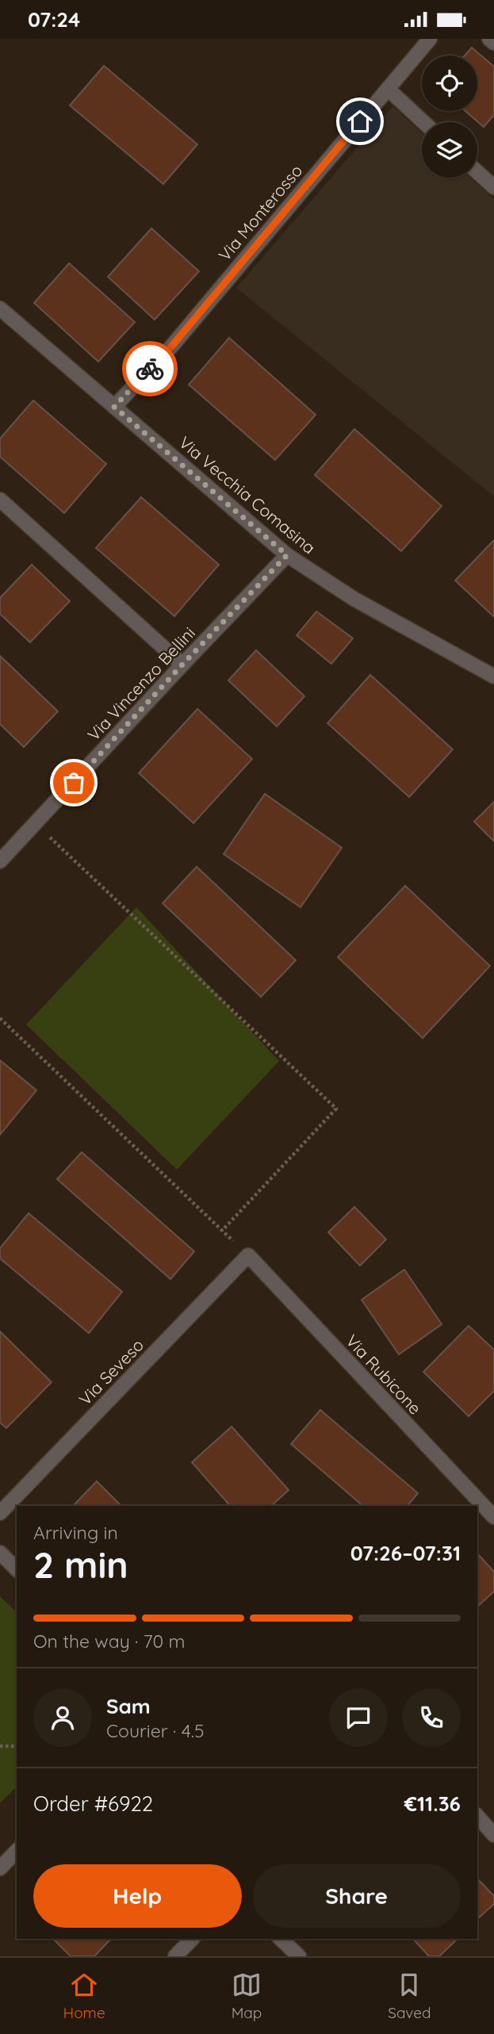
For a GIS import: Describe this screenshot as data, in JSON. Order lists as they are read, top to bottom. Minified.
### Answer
{"streets":{"street":["Via Monterosso","Via Vecchia Comasina","Via Vincenzo Bellini","Via Seveso","Via Rubicone"]},"crossings":[["Via Monterosso","Via Vecchia Comasina"],["Via Vecchia Comasina","Via Vincenzo Bellini"],["Via Seveso","Via Rubicone"]],"page":{"status":"07:24","heading":["2 min","Arriving in","07:26–07:31"],"panel":["Sam","Courier · 4.5","Order #6922","€11.36"],"bar":"On the way · 70 m","buttons":["Help","Share"],"tabs":["Home","Map","Saved"]}}
